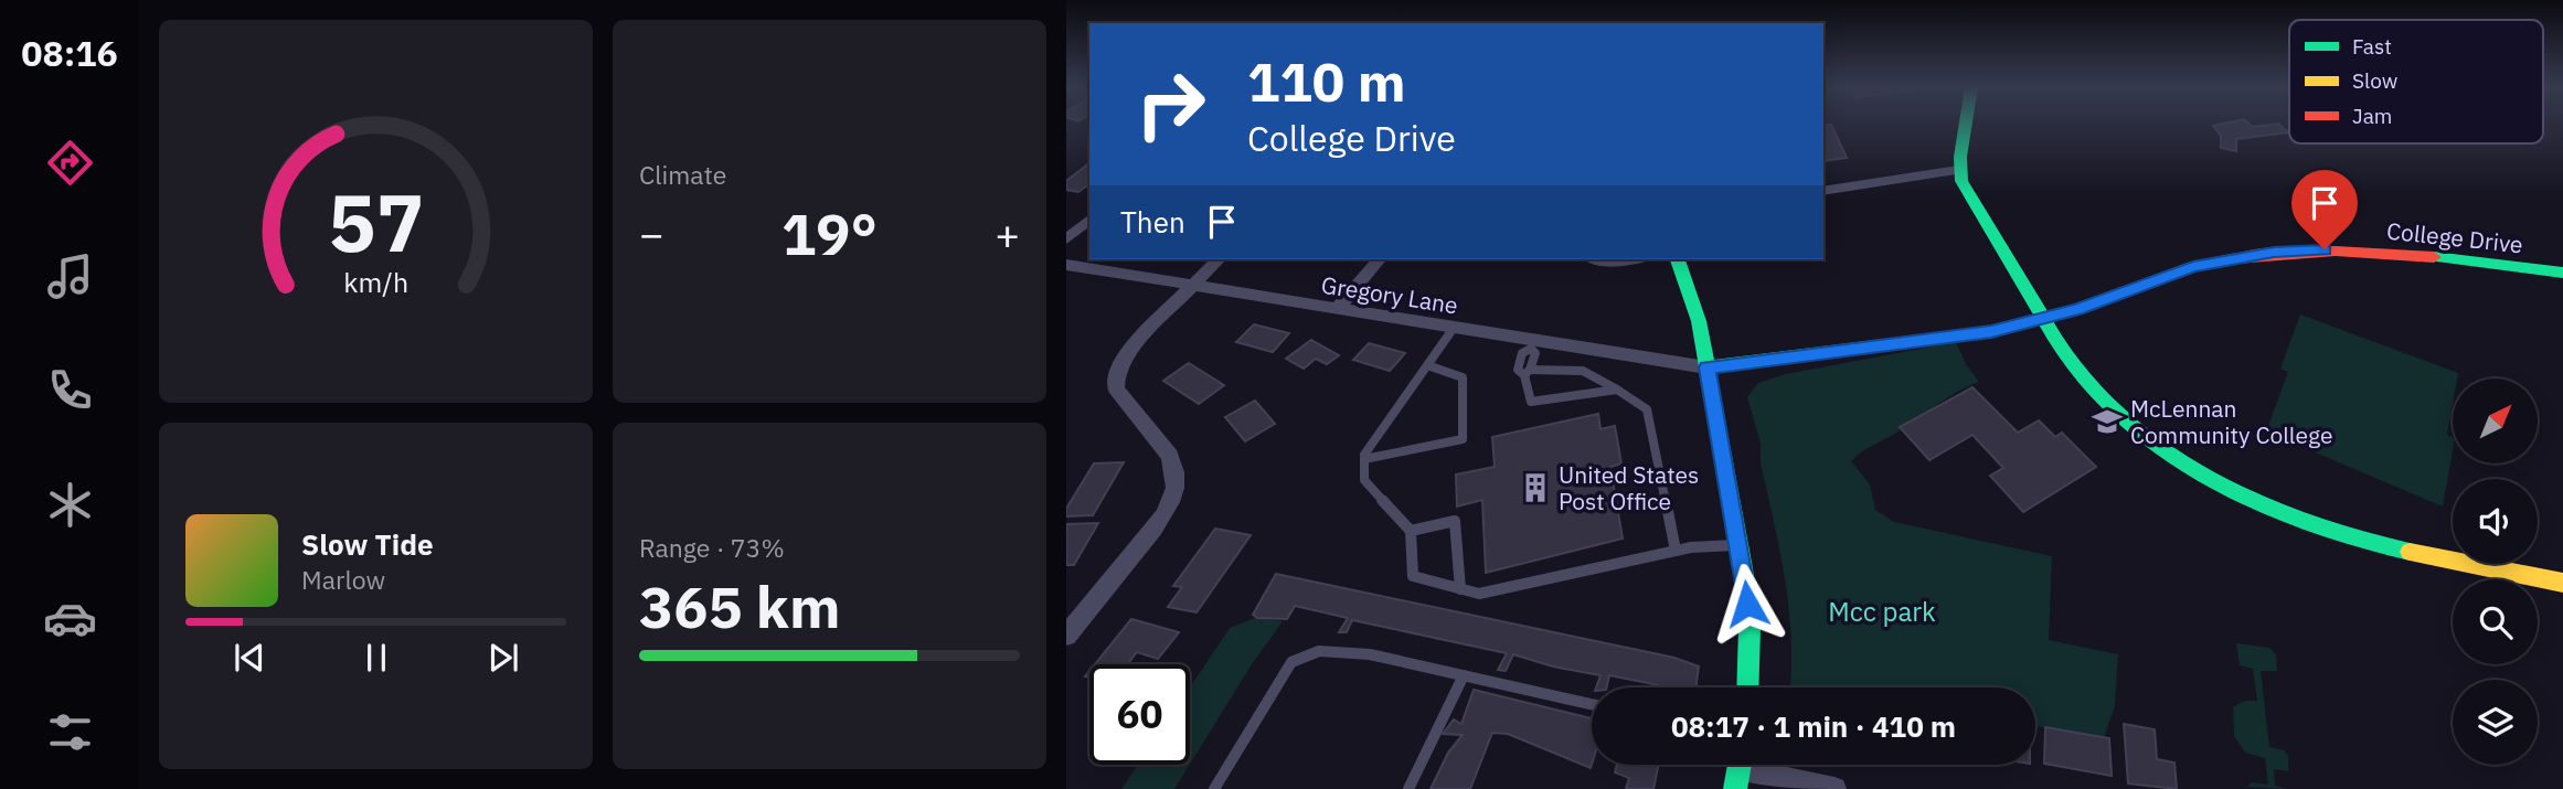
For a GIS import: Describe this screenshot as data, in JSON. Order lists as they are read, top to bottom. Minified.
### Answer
{"streets":{"street":["College Drive","Gregory Lane"]},"crossings":[["College Drive","Gregory Lane"]],"parks":["Mcc park"],"places":{"school or university":["McLennan Community College"],"building":["United States Post Office"]},"legend":["Fast","Slow","Jam"],"north":"top right","page":{"tabs":"08:16","tile":["Climate",["Range · 73%","365 km"]],"turn":["110 m","College Drive"],"then":"Then","heat":["−","19°","+"],"song":["Slow Tide","Marlow"],"limit":"60","trip":"08:17 · 1 min · 410 m","gauge":["57","km/h"]}}
